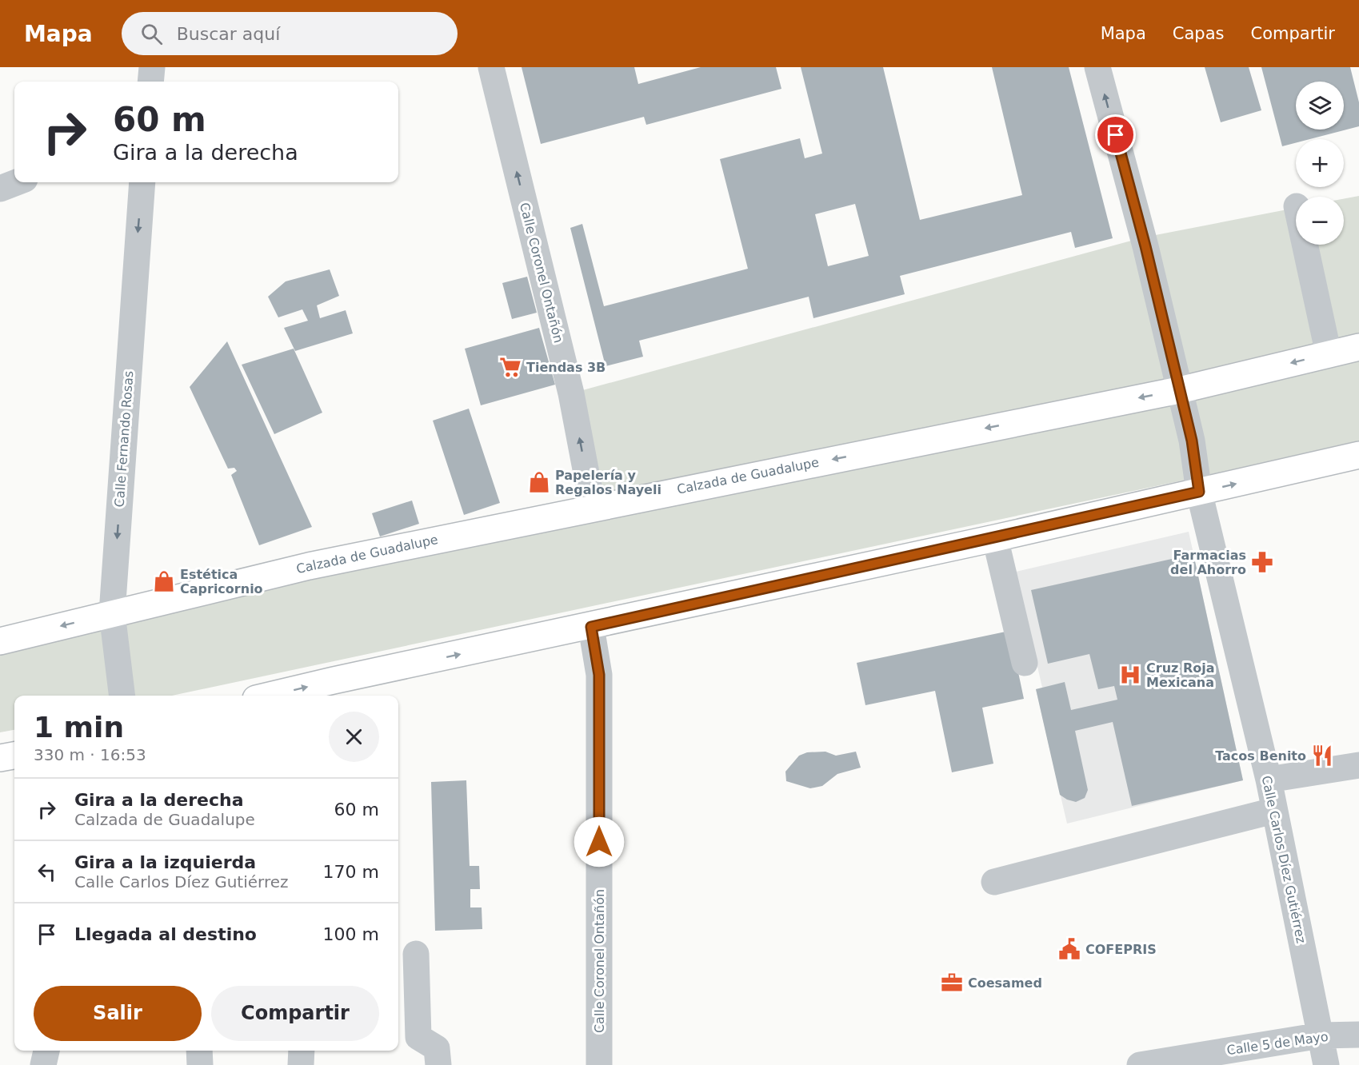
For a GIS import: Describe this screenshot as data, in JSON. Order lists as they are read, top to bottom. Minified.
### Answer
{"streets":{"main road":["Calzada de Guadalupe"],"street":["Calle Coronel Ontañón","Calle Fernando Rosas","Calle Carlos Díez Gutiérrez","Calle 5 de Mayo"]},"crossings":[["Calle Coronel Ontañón","Calzada de Guadalupe"],["Calle Fernando Rosas","Calzada de Guadalupe"],["Calzada de Guadalupe","Calle Carlos Díez Gutiérrez"],["Calle Carlos Díez Gutiérrez","Calle 5 de Mayo"]],"one_way":["Calle Coronel Ontañón","Calle Fernando Rosas"],"places":{"supermarket":["Tiendas 3B"],"shop":["Papelería y Regalos Nayeli","Estética Capricornio"],"pharmacy":["Farmacias del Ahorro"],"hospital":["Cruz Roja Mexicana"],"restaurant":["Tacos Benito"],"public building":["COFEPRIS"],"office":["Coesamed"]},"page":{"header":"Mapa","search":"Buscar aquí","nav":["Mapa","Capas","Compartir"],"map_buttons":["+","−"],"turn":["60 m","Gira a la derecha"],"heading":["1 min","330 m · 16:53"],"list":[{"name":"Gira a la derecha","note":"Calzada de Guadalupe","value":"60 m"},{"name":"Gira a la izquierda","note":"Calle Carlos Díez Gutiérrez","value":"170 m"},{"name":"Llegada al destino","value":"100 m"}],"buttons":["Salir","Compartir"]}}
